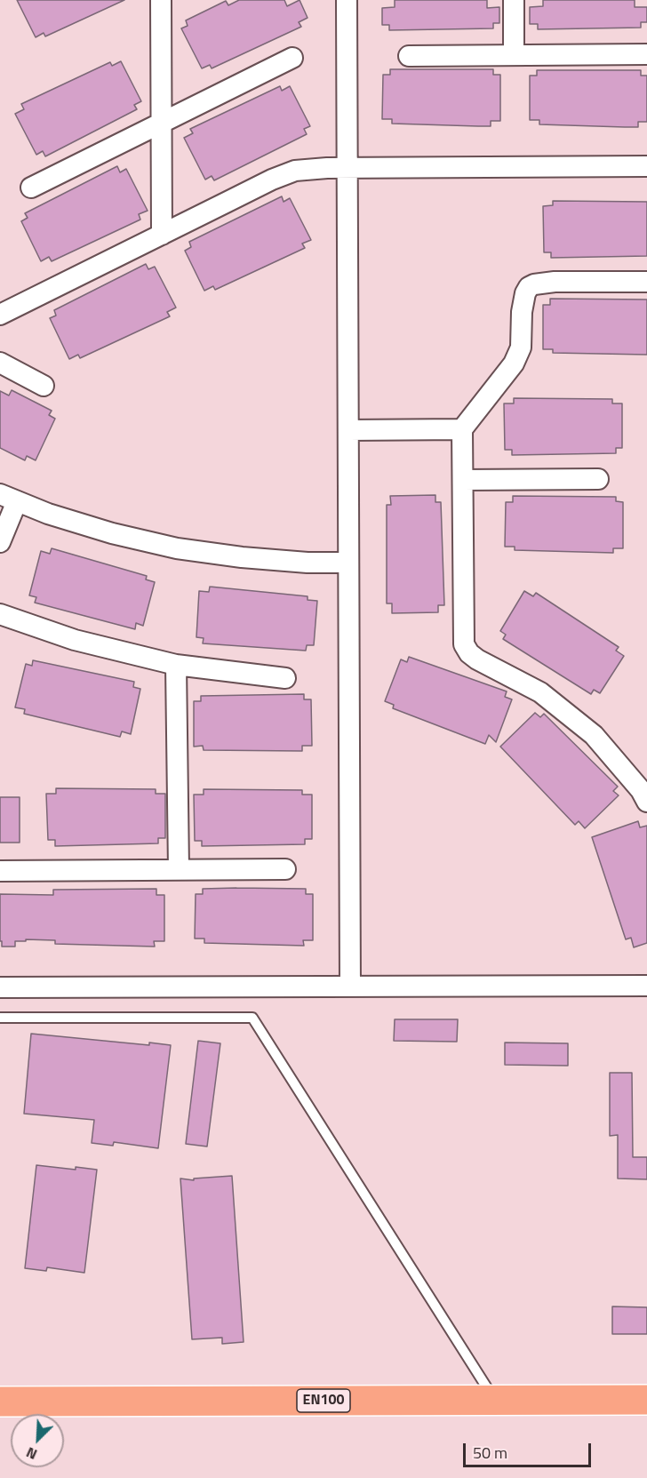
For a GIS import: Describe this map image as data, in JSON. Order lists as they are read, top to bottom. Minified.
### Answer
{"streets":{"highway":["EN100"]},"scale_bar":"50 m","north":"bottom left"}
